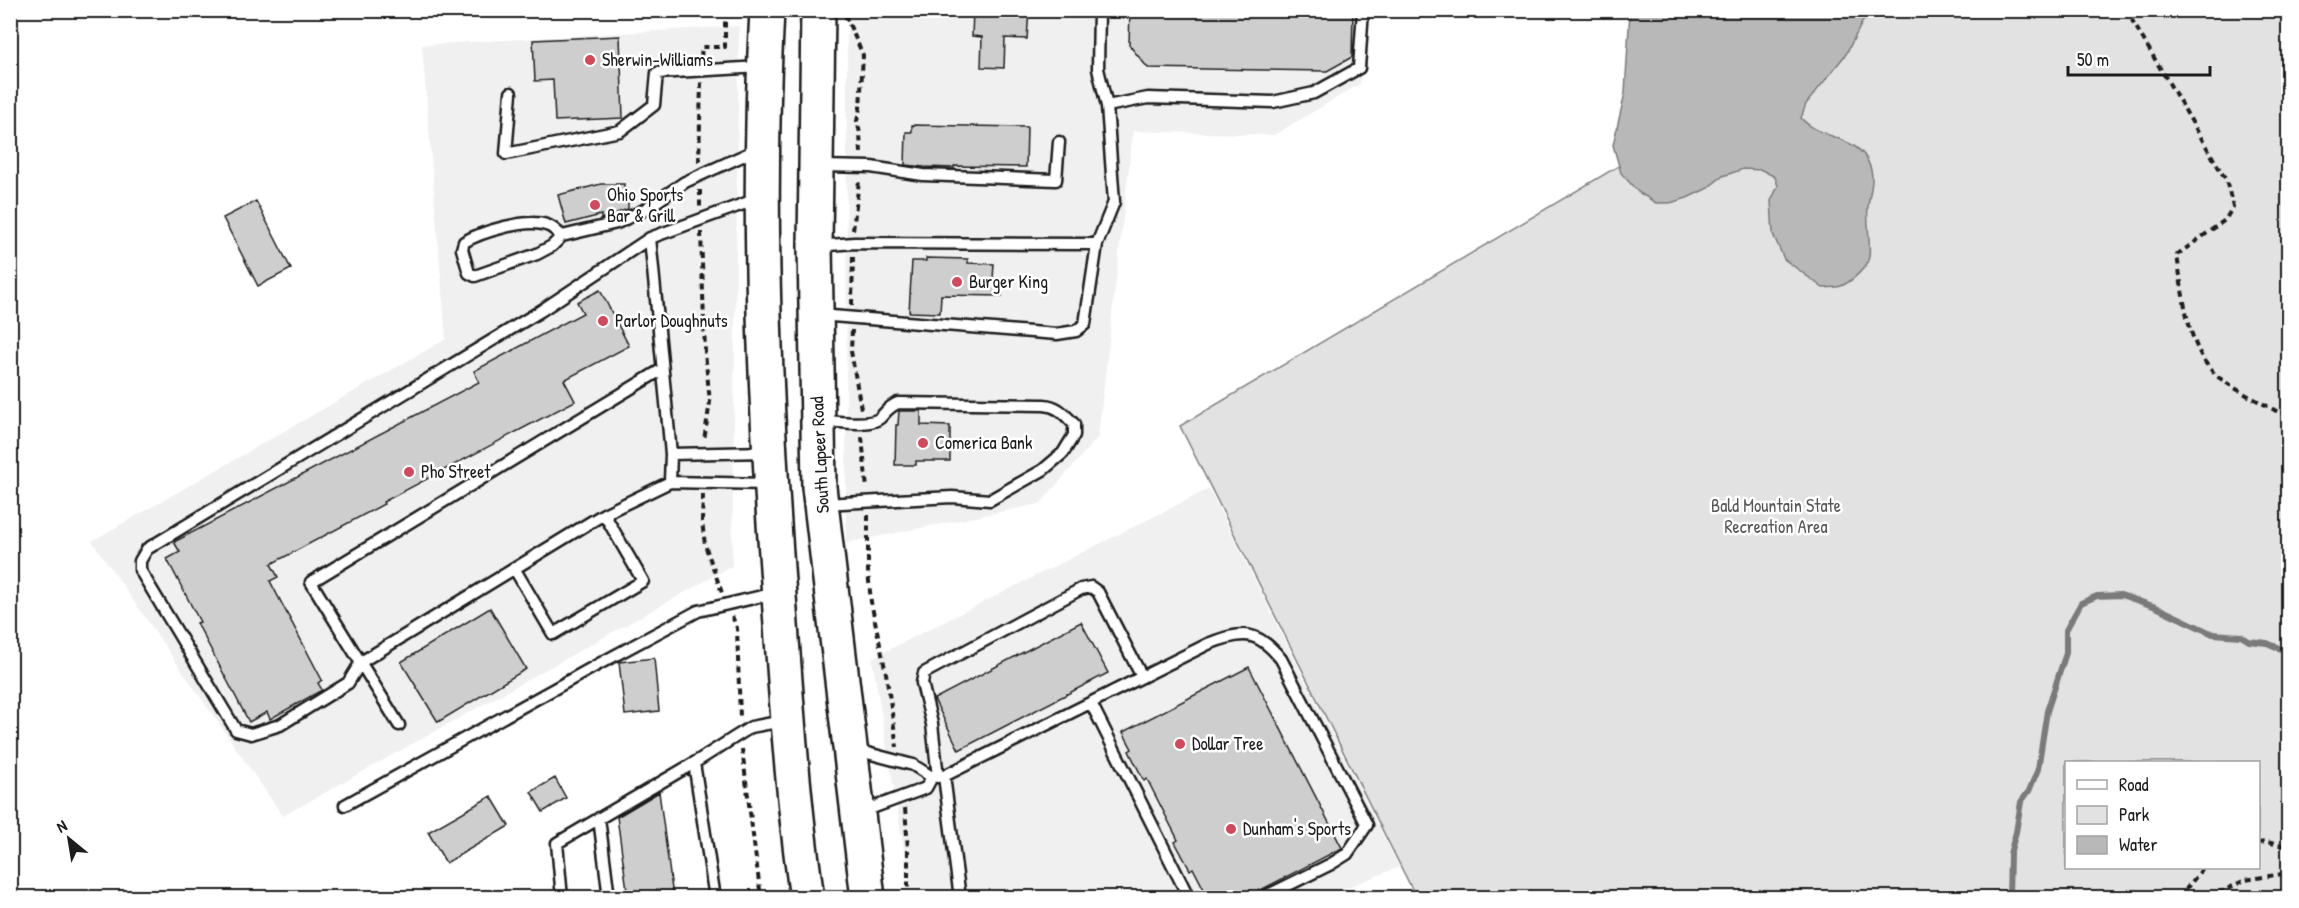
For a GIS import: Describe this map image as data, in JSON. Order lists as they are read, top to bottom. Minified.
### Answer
{"streets":{"main road":["South Lapeer Road"]},"parks":["Bald Mountain State Recreation Area"],"places":["Sherwin-Williams","Ohio Sports Bar & Grill","Burger King","Parlor Doughnuts","Comerica Bank","Pho Street","Dollar Tree","Dunham's Sports"],"legend":["Road","Park","Water"],"scale_bar":"50 m","north":"top left"}
